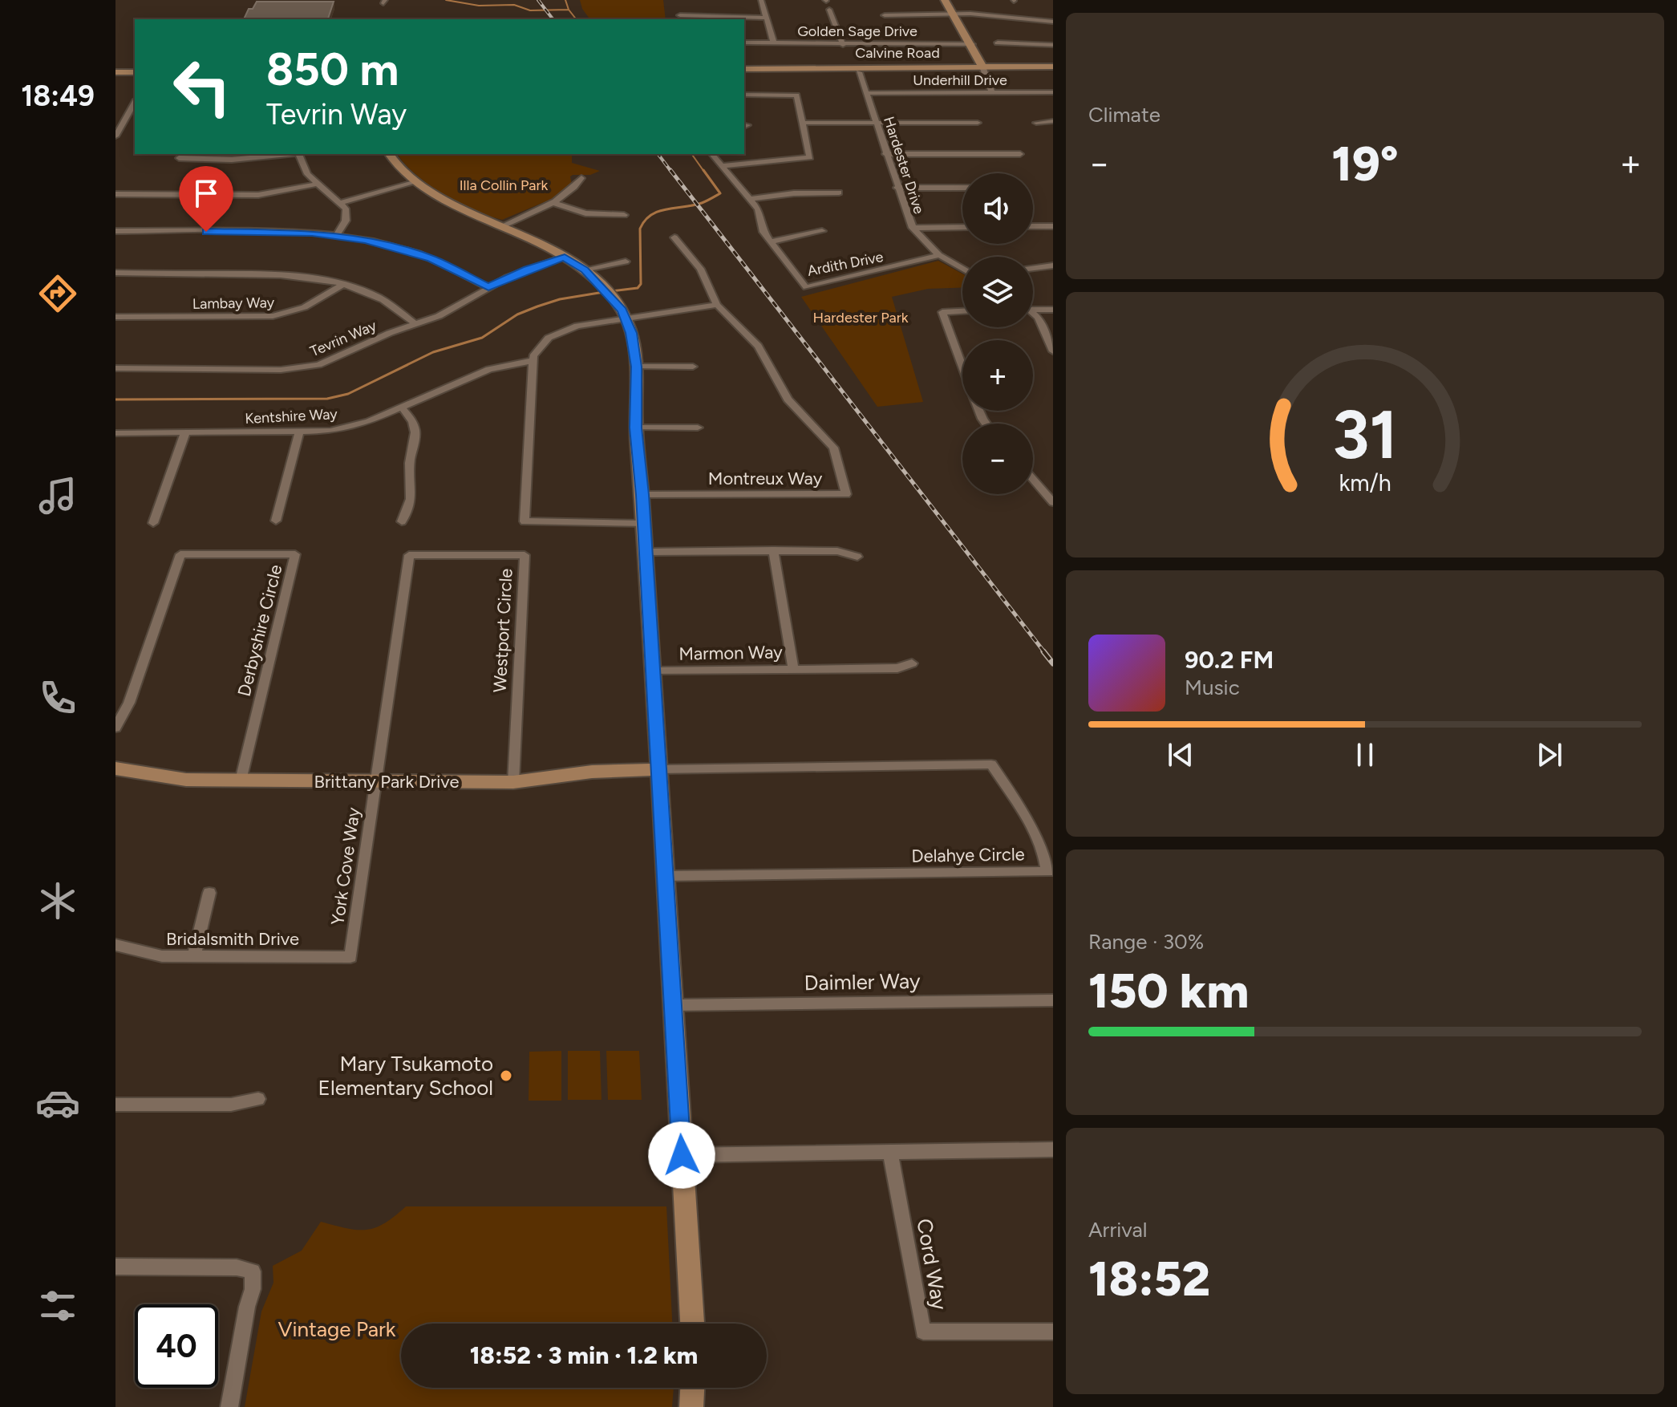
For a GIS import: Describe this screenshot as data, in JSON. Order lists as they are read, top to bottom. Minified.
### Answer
{"streets":{"street":["Golden Sage Drive","Calvine Road","Underhill Drive","Hardester Drive","Ardith Drive","Lambay Way","Tevrin Way","Kentshire Way","Montreux Way","Derbyshire Circle","Westport Circle","Marmon Way","Brittany Park Drive","Delahye Circle","York Cove Way","Bridalsmith Drive","Daimler Way","Cord Way"]},"crossings":[["Calvine Road","Hardester Drive"],["Underhill Drive","Hardester Drive"],["Hardester Drive","Ardith Drive"],["Derbyshire Circle","Brittany Park Drive"],["Westport Circle","Brittany Park Drive"],["Westport Circle","York Cove Way"],["Brittany Park Drive","Delahye Circle"],["Brittany Park Drive","York Cove Way"],["York Cove Way","Bridalsmith Drive"]],"parks":["Illa Collin Park","Hardester Park","Vintage Park"],"places":["Mary Tsukamoto Elementary School"],"page":{"tabs":"18:49","tile":["Climate",["Range · 30%","150 km"],["Arrival","18:52"]],"turn":["850 m","Tevrin Way"],"heat":["−","19°","+"],"map_buttons":["+","−"],"song":["90.2 FM","Music"],"limit":"40","trip":"18:52 · 3 min · 1.2 km","gauge":["31","km/h"]}}
